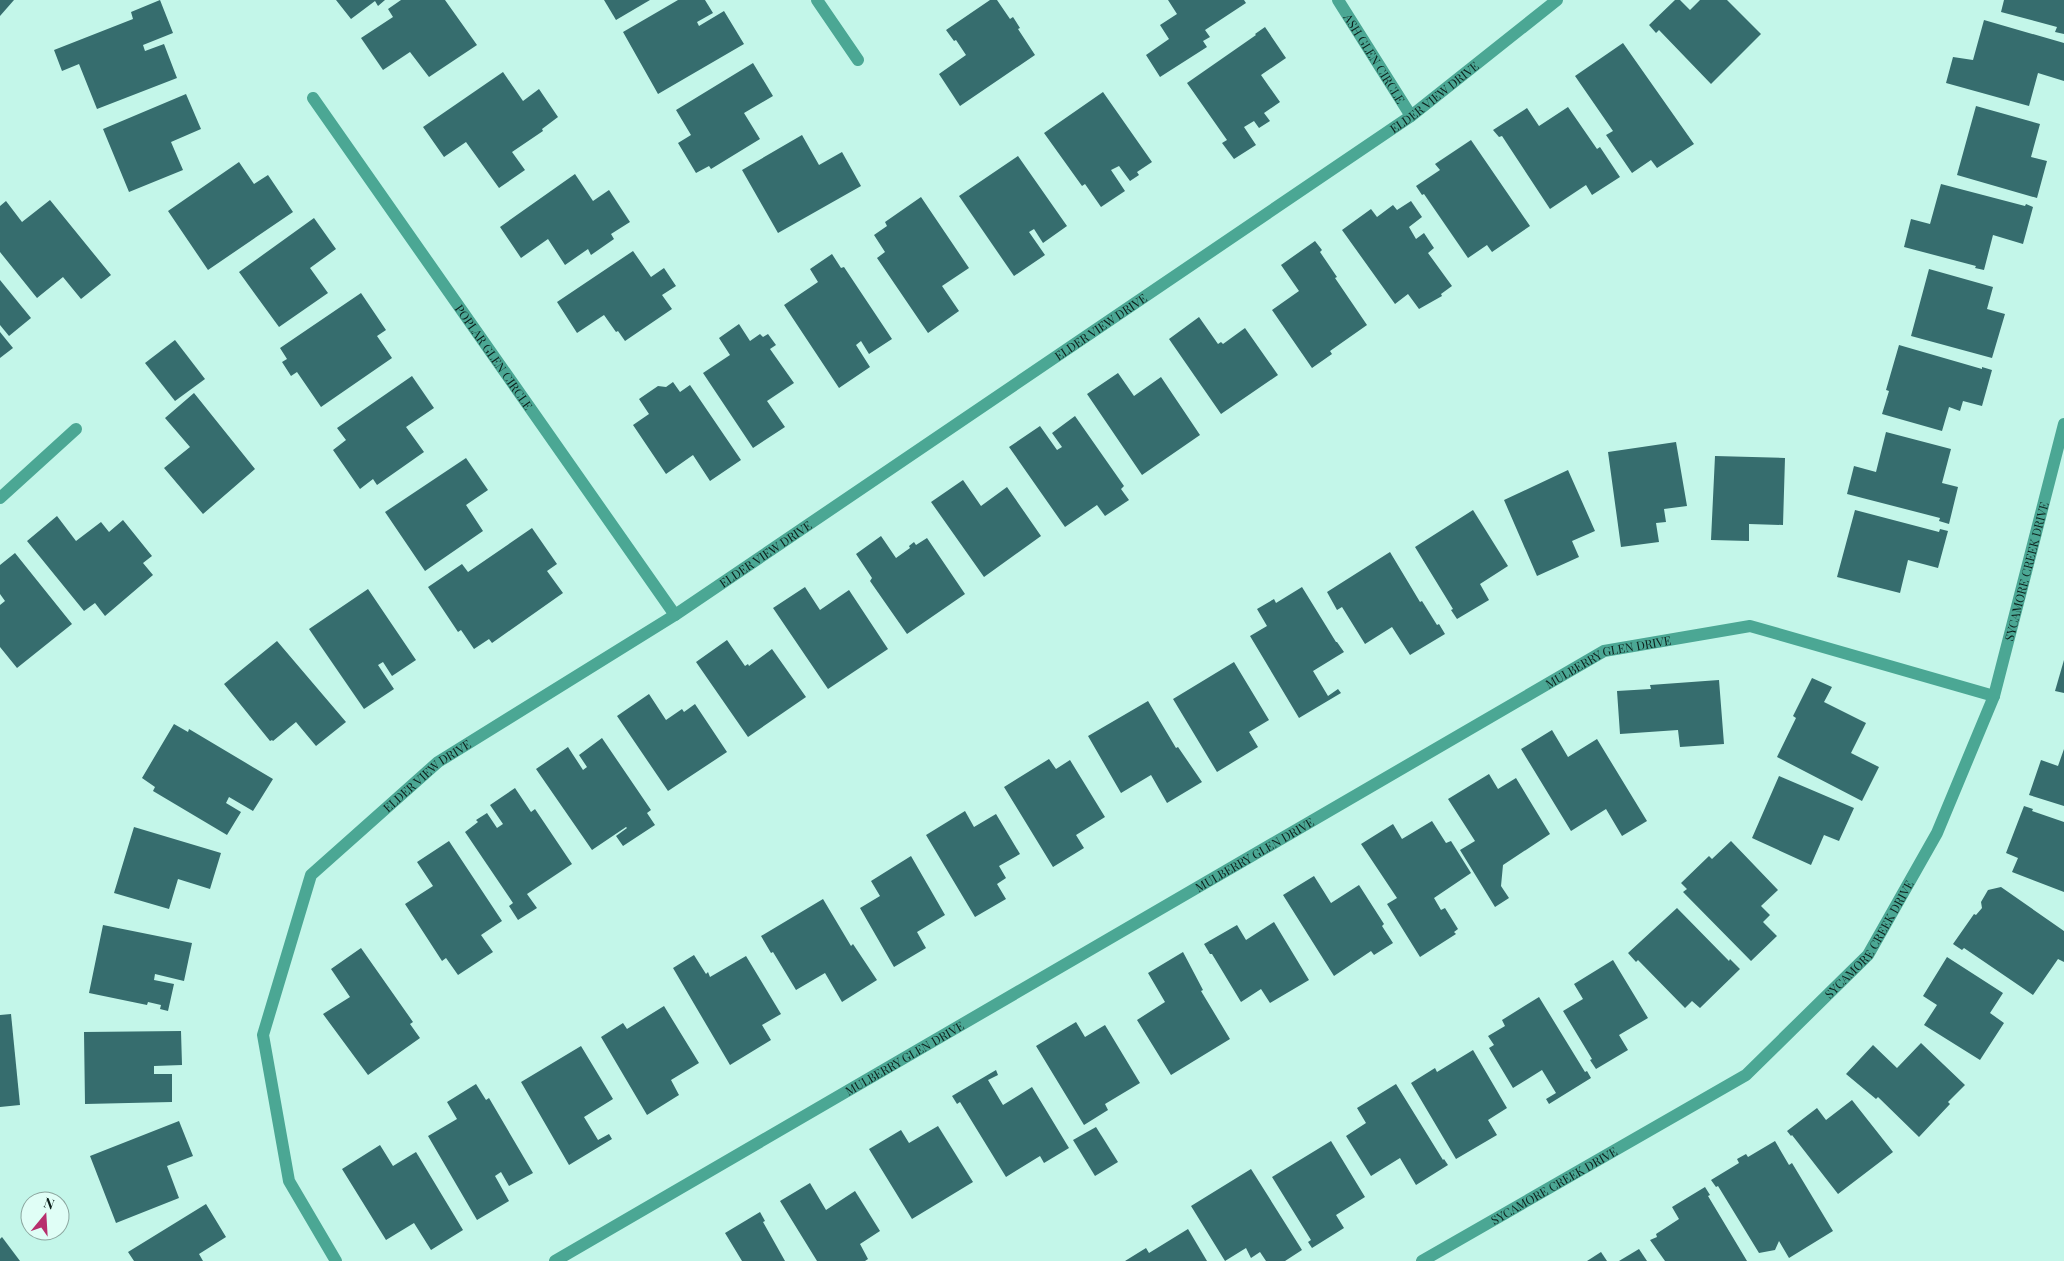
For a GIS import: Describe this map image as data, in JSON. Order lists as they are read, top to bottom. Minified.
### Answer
{"streets":{"street":["ASH GLEN CIRCLE","ELDER VIEW DRIVE","POPLAR GLEN CIRCLE","SYCAMORE CREEK DRIVE","MULBERRY GLEN DRIVE"]},"crossings":[["ASH GLEN CIRCLE","ELDER VIEW DRIVE"],["ELDER VIEW DRIVE","POPLAR GLEN CIRCLE"],["SYCAMORE CREEK DRIVE","MULBERRY GLEN DRIVE"]],"north":"top"}
